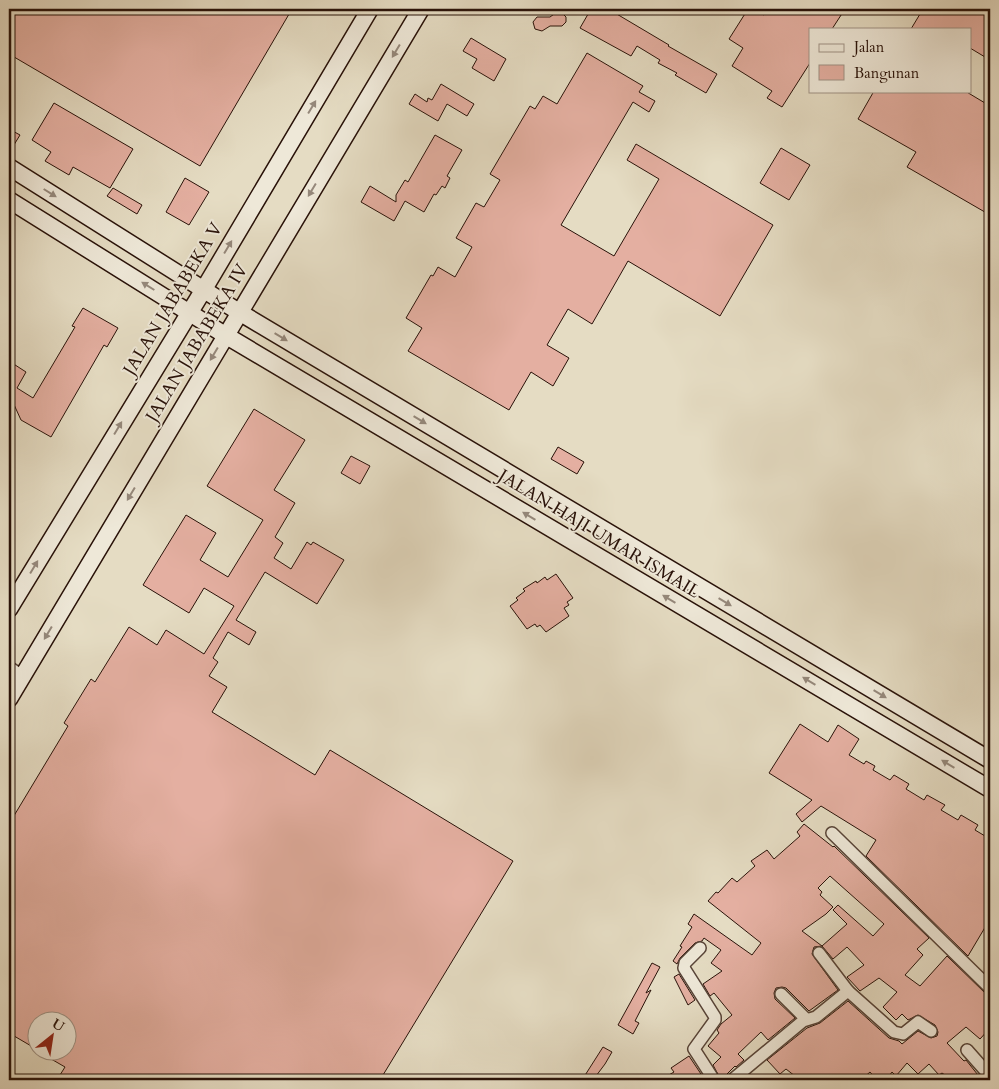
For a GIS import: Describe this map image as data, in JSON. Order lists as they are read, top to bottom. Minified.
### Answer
{"streets":{"street":["JALAN JABABEKA V","JALAN JABABEKA IV","JALAN HAJI UMAR ISMAIL"]},"crossings":[["JALAN JABABEKA V","JALAN HAJI UMAR ISMAIL"],["JALAN JABABEKA IV","JALAN HAJI UMAR ISMAIL"]],"one_way":["JALAN JABABEKA V","JALAN JABABEKA IV"],"legend":["Jalan","Bangunan"],"north":"top right"}
